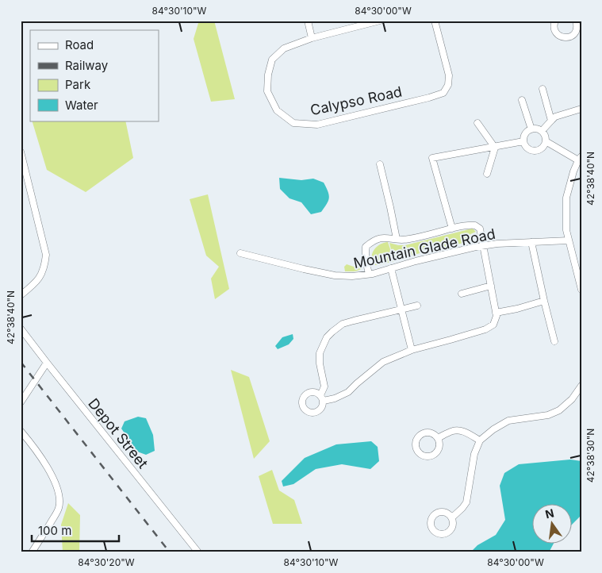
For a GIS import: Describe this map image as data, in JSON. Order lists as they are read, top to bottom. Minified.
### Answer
{"streets":{"street":["Calypso Road","Mountain Glade Road","Depot Street"]},"legend":["Road","Railway","Park","Water"],"scale_bar":"100 m","north":"top","coordinates":["84°30'10\"W","84°30'00\"W","42°38'40\"N","42°38'30\"N","84°30'20\"W"]}
